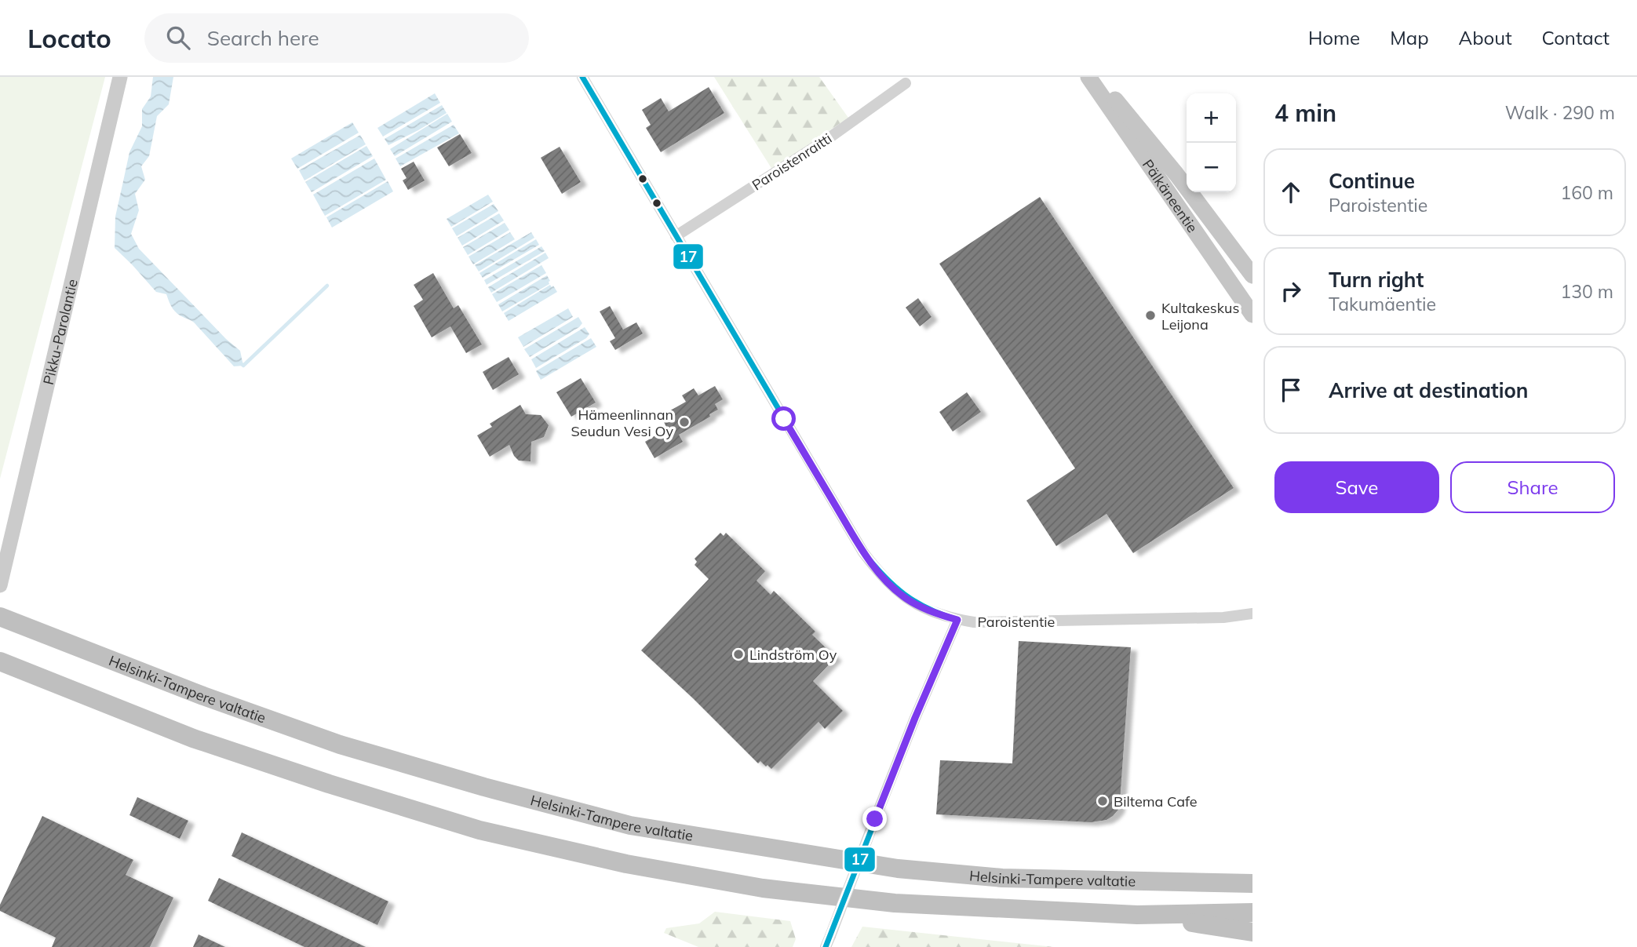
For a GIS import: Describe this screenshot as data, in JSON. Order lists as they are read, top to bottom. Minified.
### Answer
{"streets":{"highway":["Helsinki-Tampere valtatie"],"main road":["Pälkäneentie","Pikku-Parolantie"],"street":["Paroistenraitti","Paroistentie"]},"crossings":[["Paroistenraitti","Paroistentie"]],"places":["Kultakeskus Leijona","Hämeenlinnan Seudun Vesi Oy","Lindström Oy","Biltema Cafe"],"lines":["transit line 17"],"page":{"header":"Locato","search":"Search here","nav":["Home","Map","About","Contact"],"heading":["4 min","Walk · 290 m"],"map_buttons":["+","−"],"list":[["Continue","Paroistentie","160 m"],["Turn right","Takumäentie","130 m"],"Arrive at destination"],"buttons":["Save","Share"]}}
